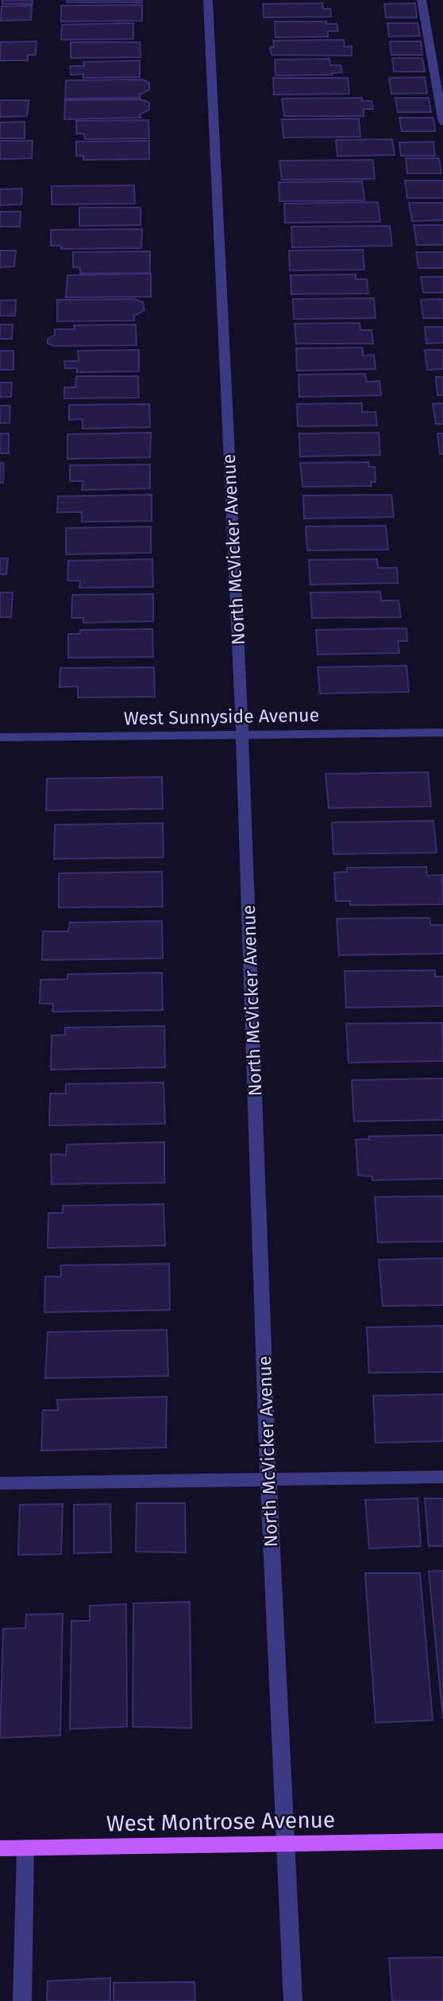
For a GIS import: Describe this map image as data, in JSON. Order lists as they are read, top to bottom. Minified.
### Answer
{"streets":{"main road":["West Montrose Avenue"],"street":["North McVicker Avenue","West Sunnyside Avenue"]},"crossings":[["North McVicker Avenue","West Sunnyside Avenue"],["North McVicker Avenue","West Montrose Avenue"]]}
